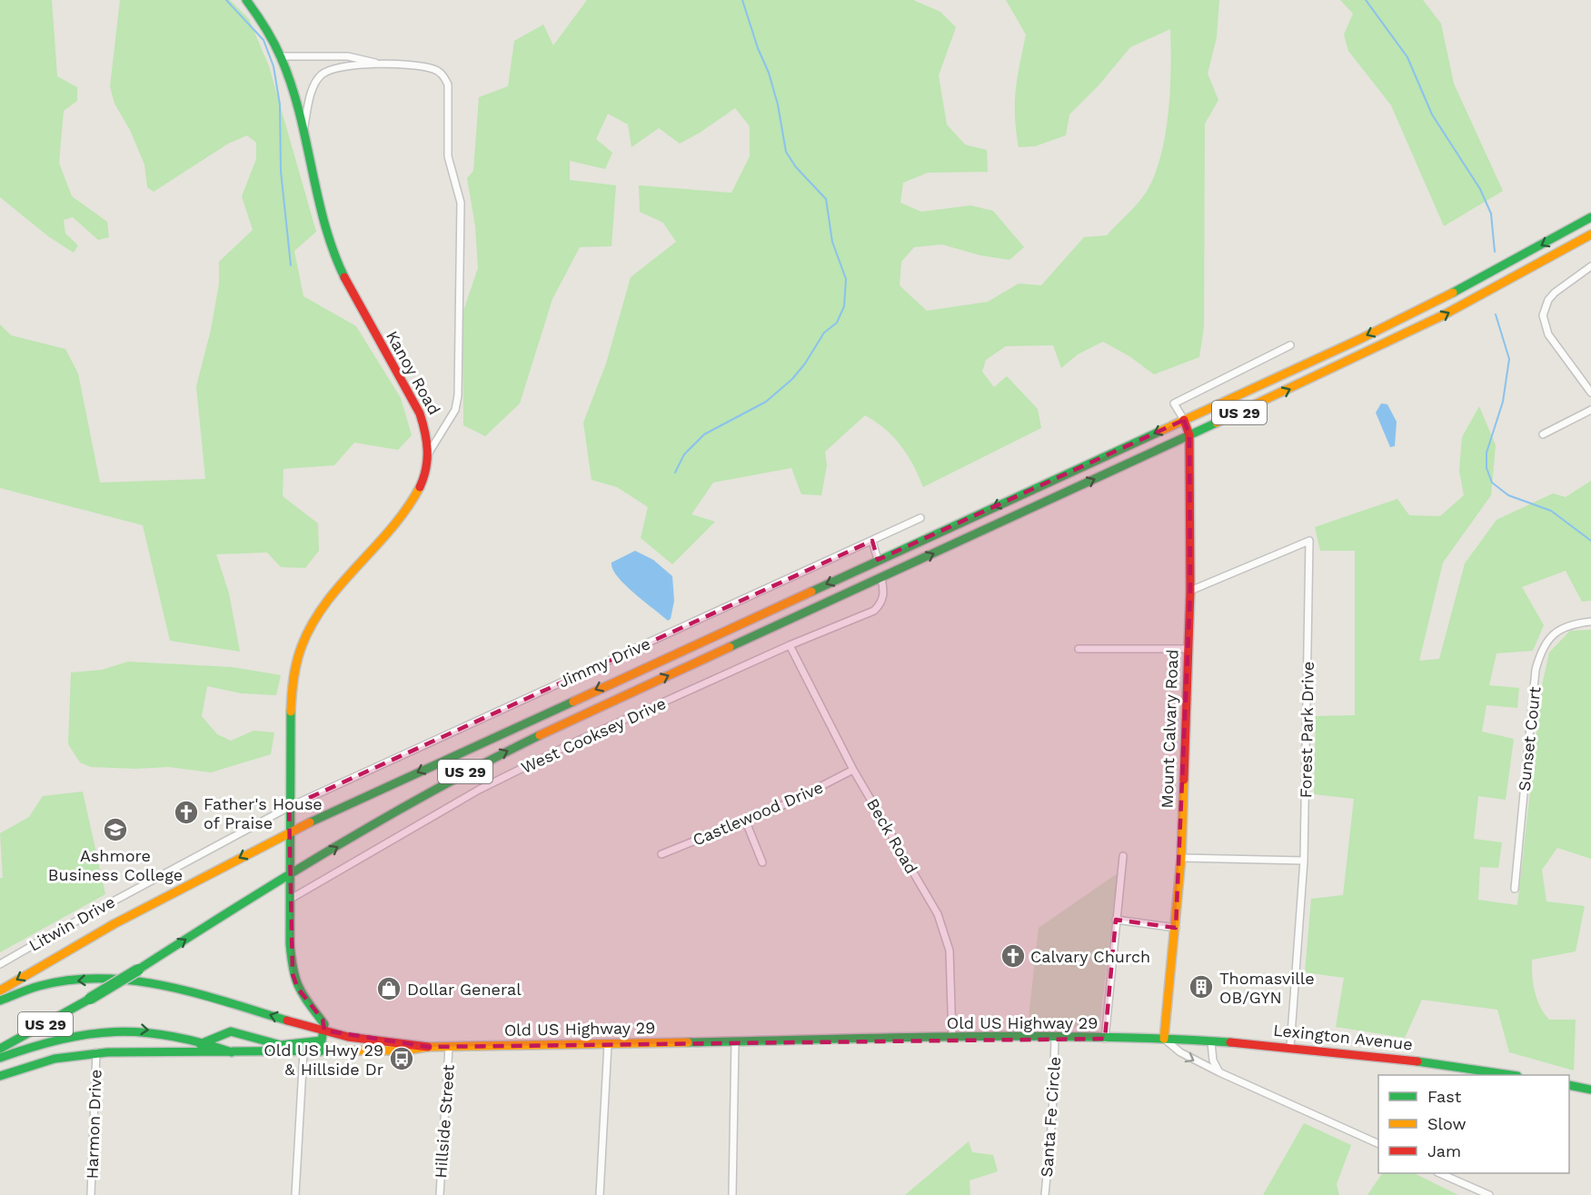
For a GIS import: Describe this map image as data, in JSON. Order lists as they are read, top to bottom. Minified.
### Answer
{"streets":{"main road":["Kanoy Road","US 29","Mount Calvary Road","Old US Highway 29","Lexington Avenue"],"street":["Jimmy Drive","Forest Park Drive","West Cooksey Drive","Sunset Court","Castlewood Drive","Beck Road","Litwin Drive","Santa Fe Circle","Hillside Street","Harmon Drive"]},"crossings":[["Kanoy Road","US 29"],["Kanoy Road","Jimmy Drive"],["Kanoy Road","West Cooksey Drive"],["Kanoy Road","Litwin Drive"],["Kanoy Road","Old US Highway 29"],["US 29","Mount Calvary Road"],["US 29","West Cooksey Drive"],["Jimmy Drive","Litwin Drive"],["Mount Calvary Road","Forest Park Drive"],["Mount Calvary Road","Old US Highway 29"],["Mount Calvary Road","Lexington Avenue"],["Forest Park Drive","Lexington Avenue"],["West Cooksey Drive","Beck Road"],["Castlewood Drive","Beck Road"],["Beck Road","Old US Highway 29"],["Old US Highway 29","Lexington Avenue"],["Old US Highway 29","Santa Fe Circle"],["Old US Highway 29","Hillside Street"],["Old US Highway 29","Harmon Drive"]],"places":{"church":["Father's House of Praise","Calvary Church"],"school or university":["Ashmore Business College"],"building":["Thomasville OB/GYN"],"shop":["Dollar General"],"bus stop":["Old US Hwy 29 & Hillside Dr"]},"legend":["Fast","Slow","Jam"]}
